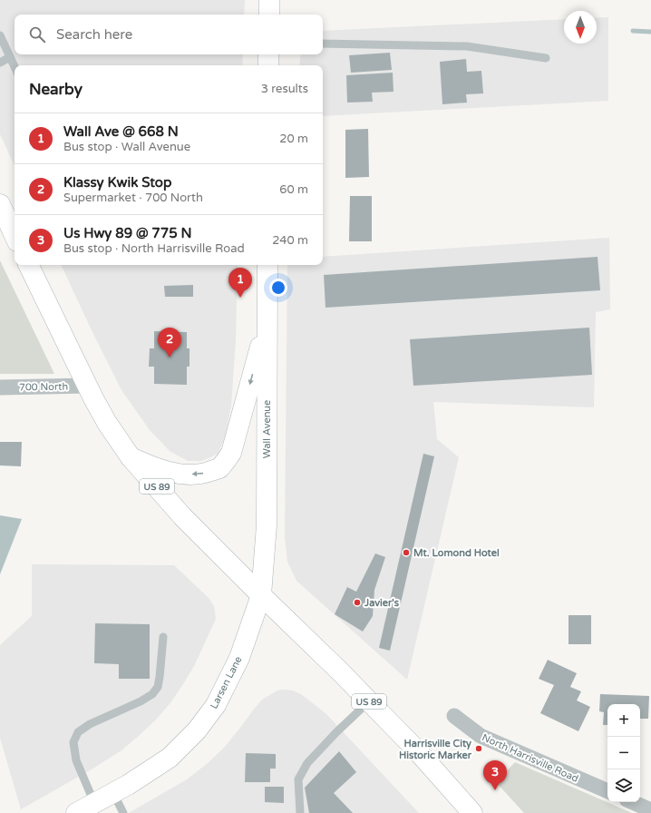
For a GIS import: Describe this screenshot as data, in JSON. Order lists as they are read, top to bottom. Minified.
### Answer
{"streets":{"main road":["Wall Avenue","US 89","Larsen Lane"],"street":["700 North","North Harrisville Road"]},"crossings":[["700 North","US 89"],["Wall Avenue","US 89"],["Wall Avenue","Larsen Lane"],["US 89","Larsen Lane"]],"places":["Mt. Lomond Hotel","Javier's","Harrisville City Historic Marker"],"north":"bottom","page":{"search":"Search here","heading":["Nearby","3 results"],"list":[{"mark":"1","name":"Wall Ave @ 668 N","note":"Bus stop · Wall Avenue","value":"20 m"},{"mark":"2","name":"Klassy Kwik Stop","note":"Supermarket · 700 North","value":"60 m"},{"mark":"3","name":"Us Hwy 89 @ 775 N","note":"Bus stop · North Harrisville Road","value":"240 m"}],"pins":["1","2","3"],"map_buttons":["+","−"]}}
